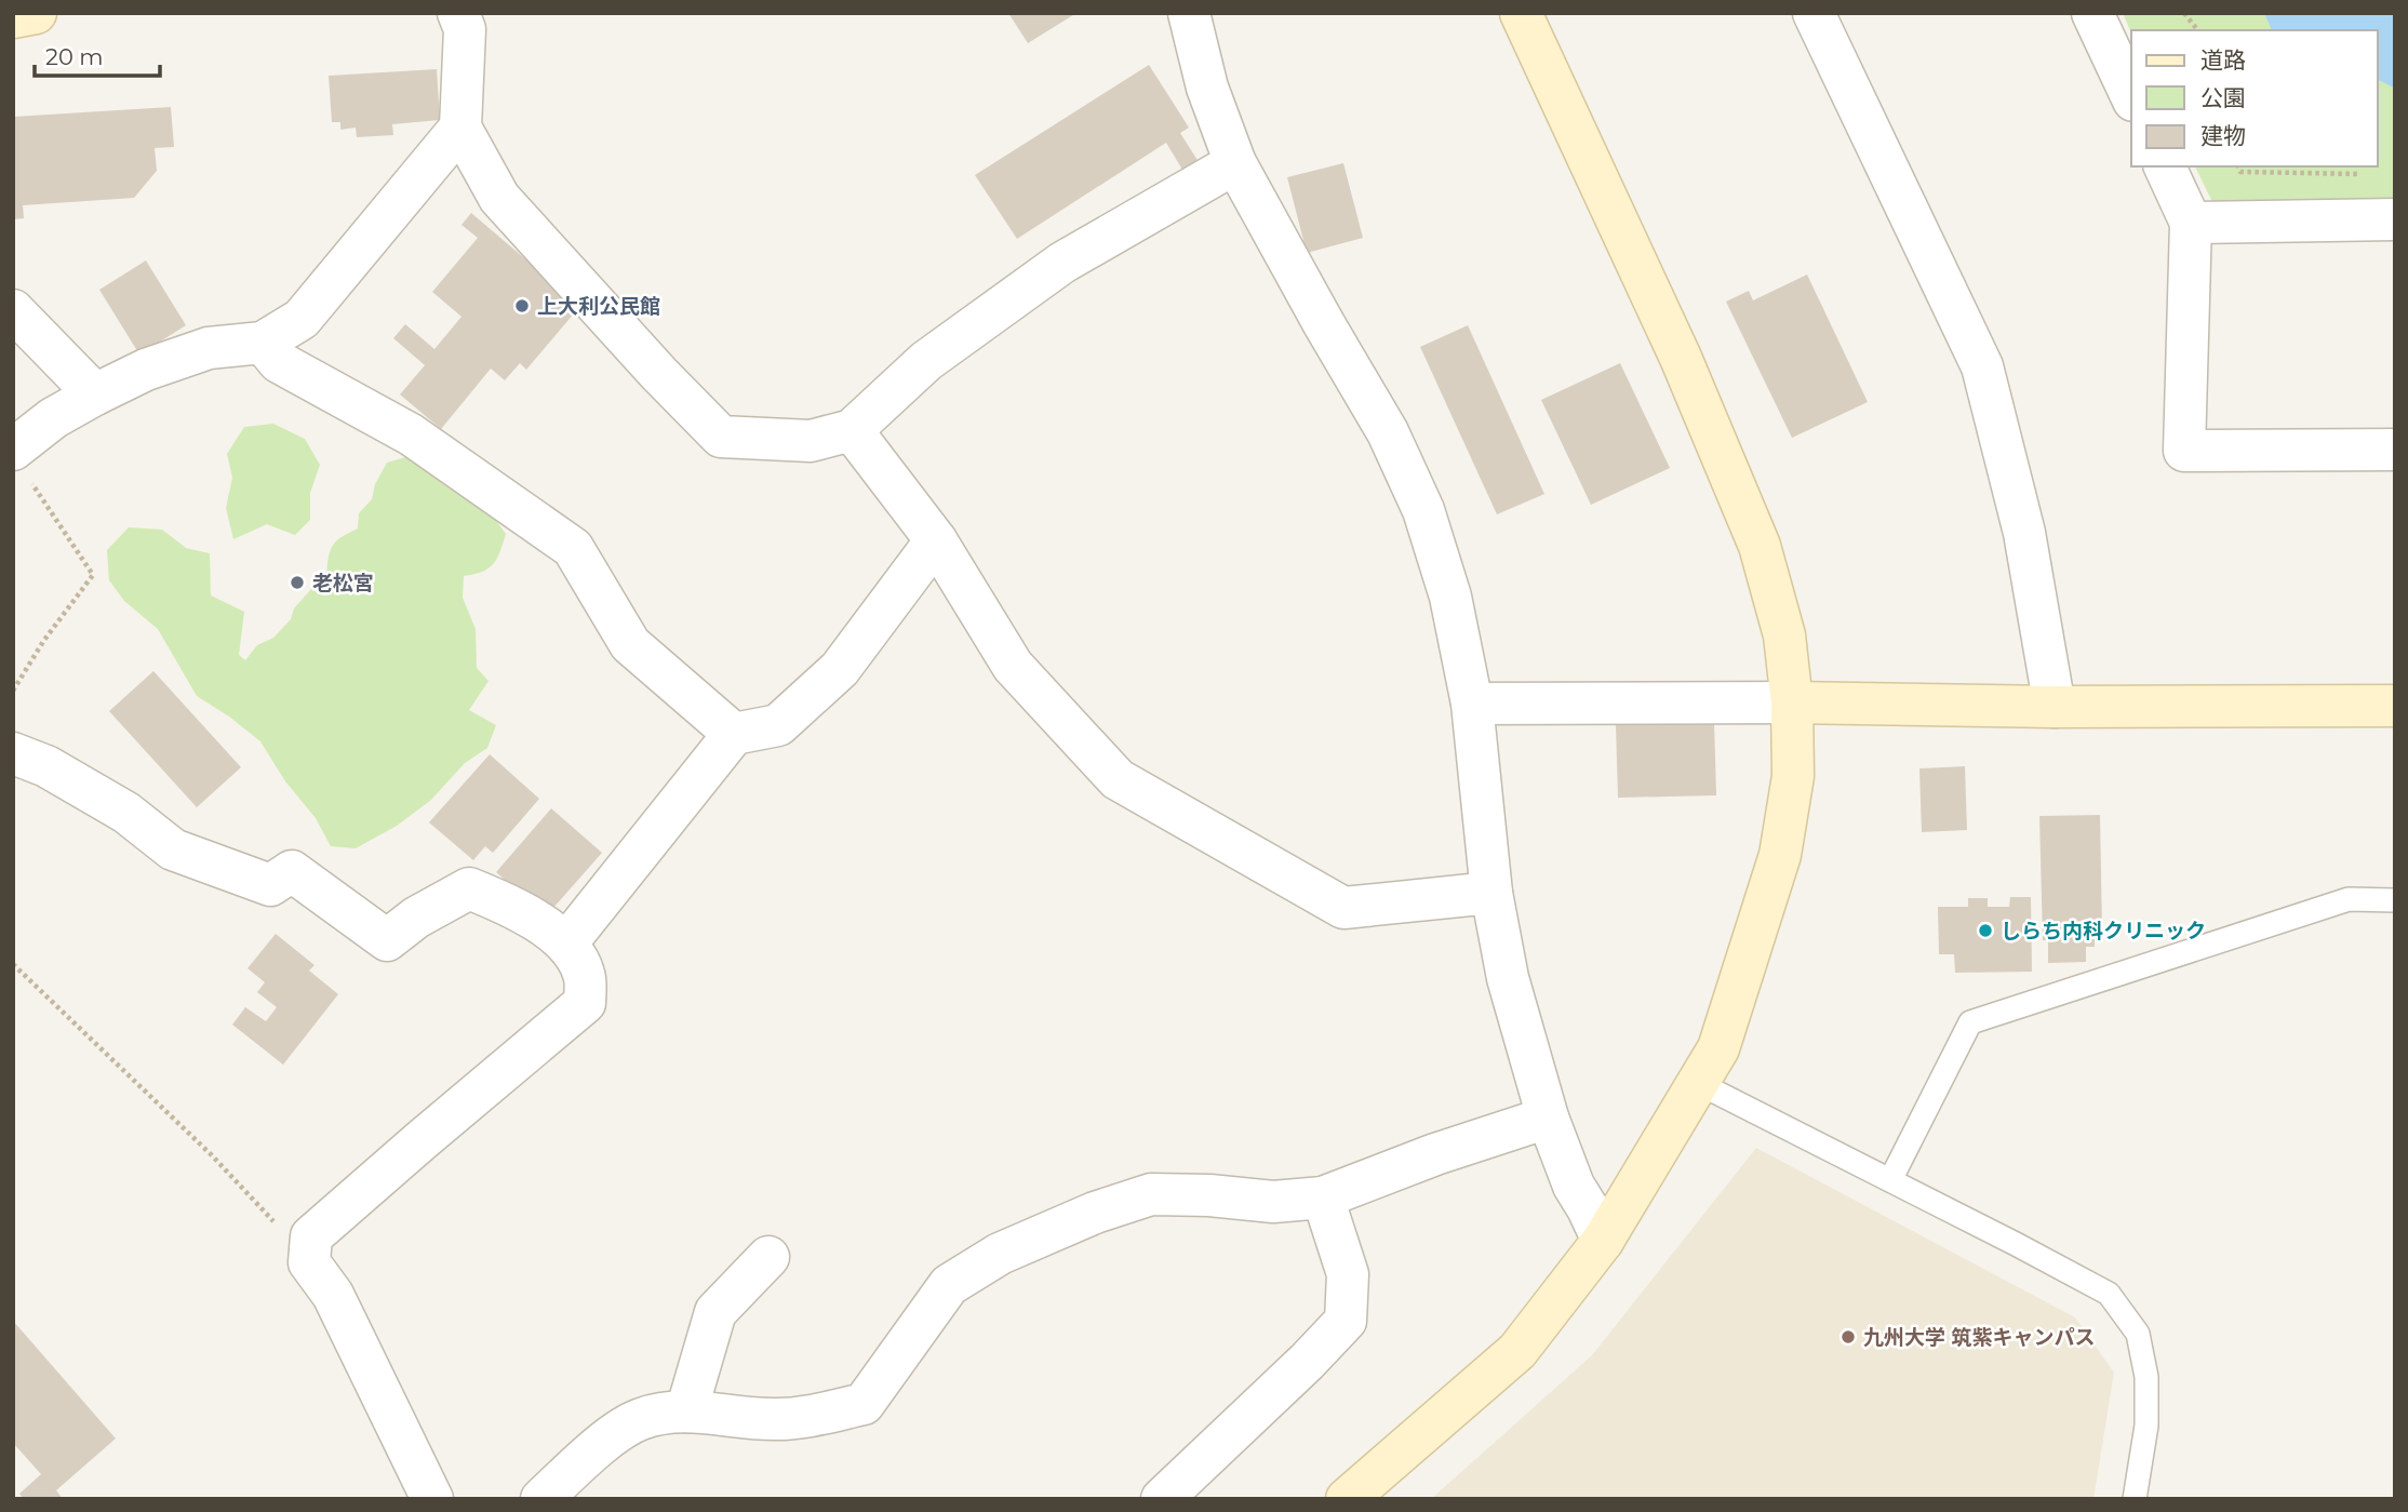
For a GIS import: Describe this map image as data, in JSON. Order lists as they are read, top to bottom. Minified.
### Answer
{"places":["上大利公民館","老松宮","しらち内科クリニック","九州大学 筑紫キャンパス"],"legend":["道路","公園","建物"],"scale_bar":"20 m"}
